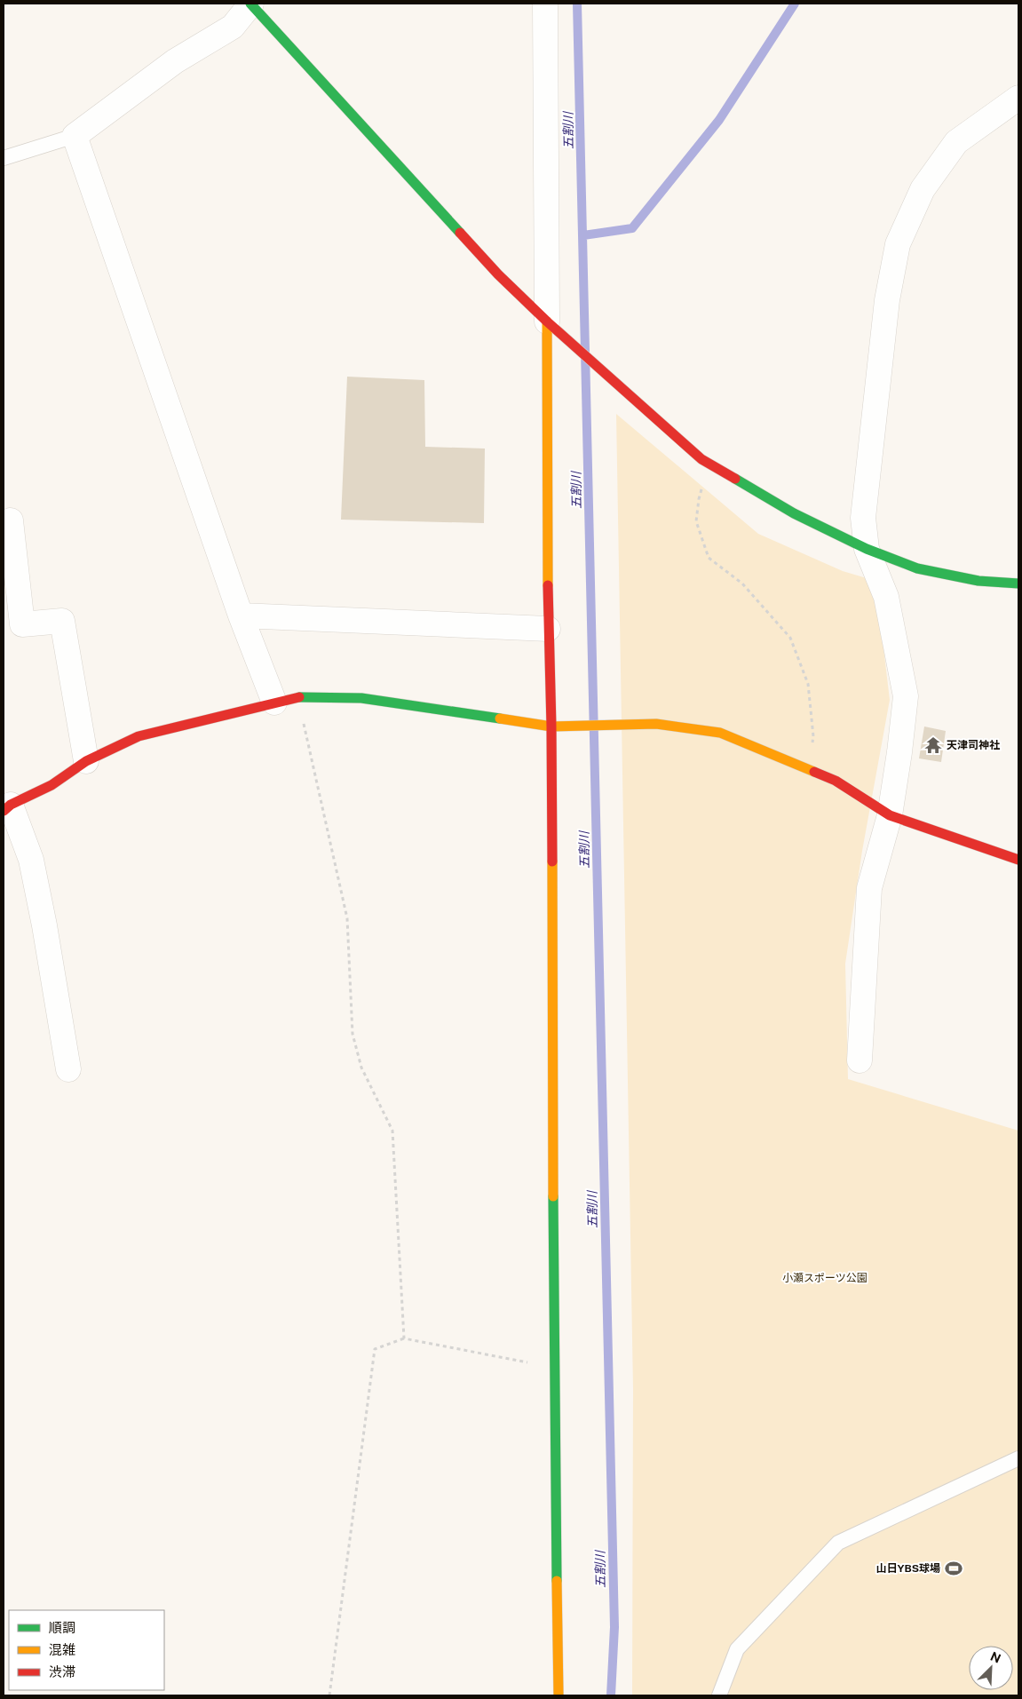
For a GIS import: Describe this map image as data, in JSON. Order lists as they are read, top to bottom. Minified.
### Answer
{"water":["五割川"],"parks":["小瀬スポーツ公園"],"places":{"temple":["天津司神社"],"sports":["山日YBS球場"]},"legend":["順調","混雑","渋滞"],"north":"top right"}
